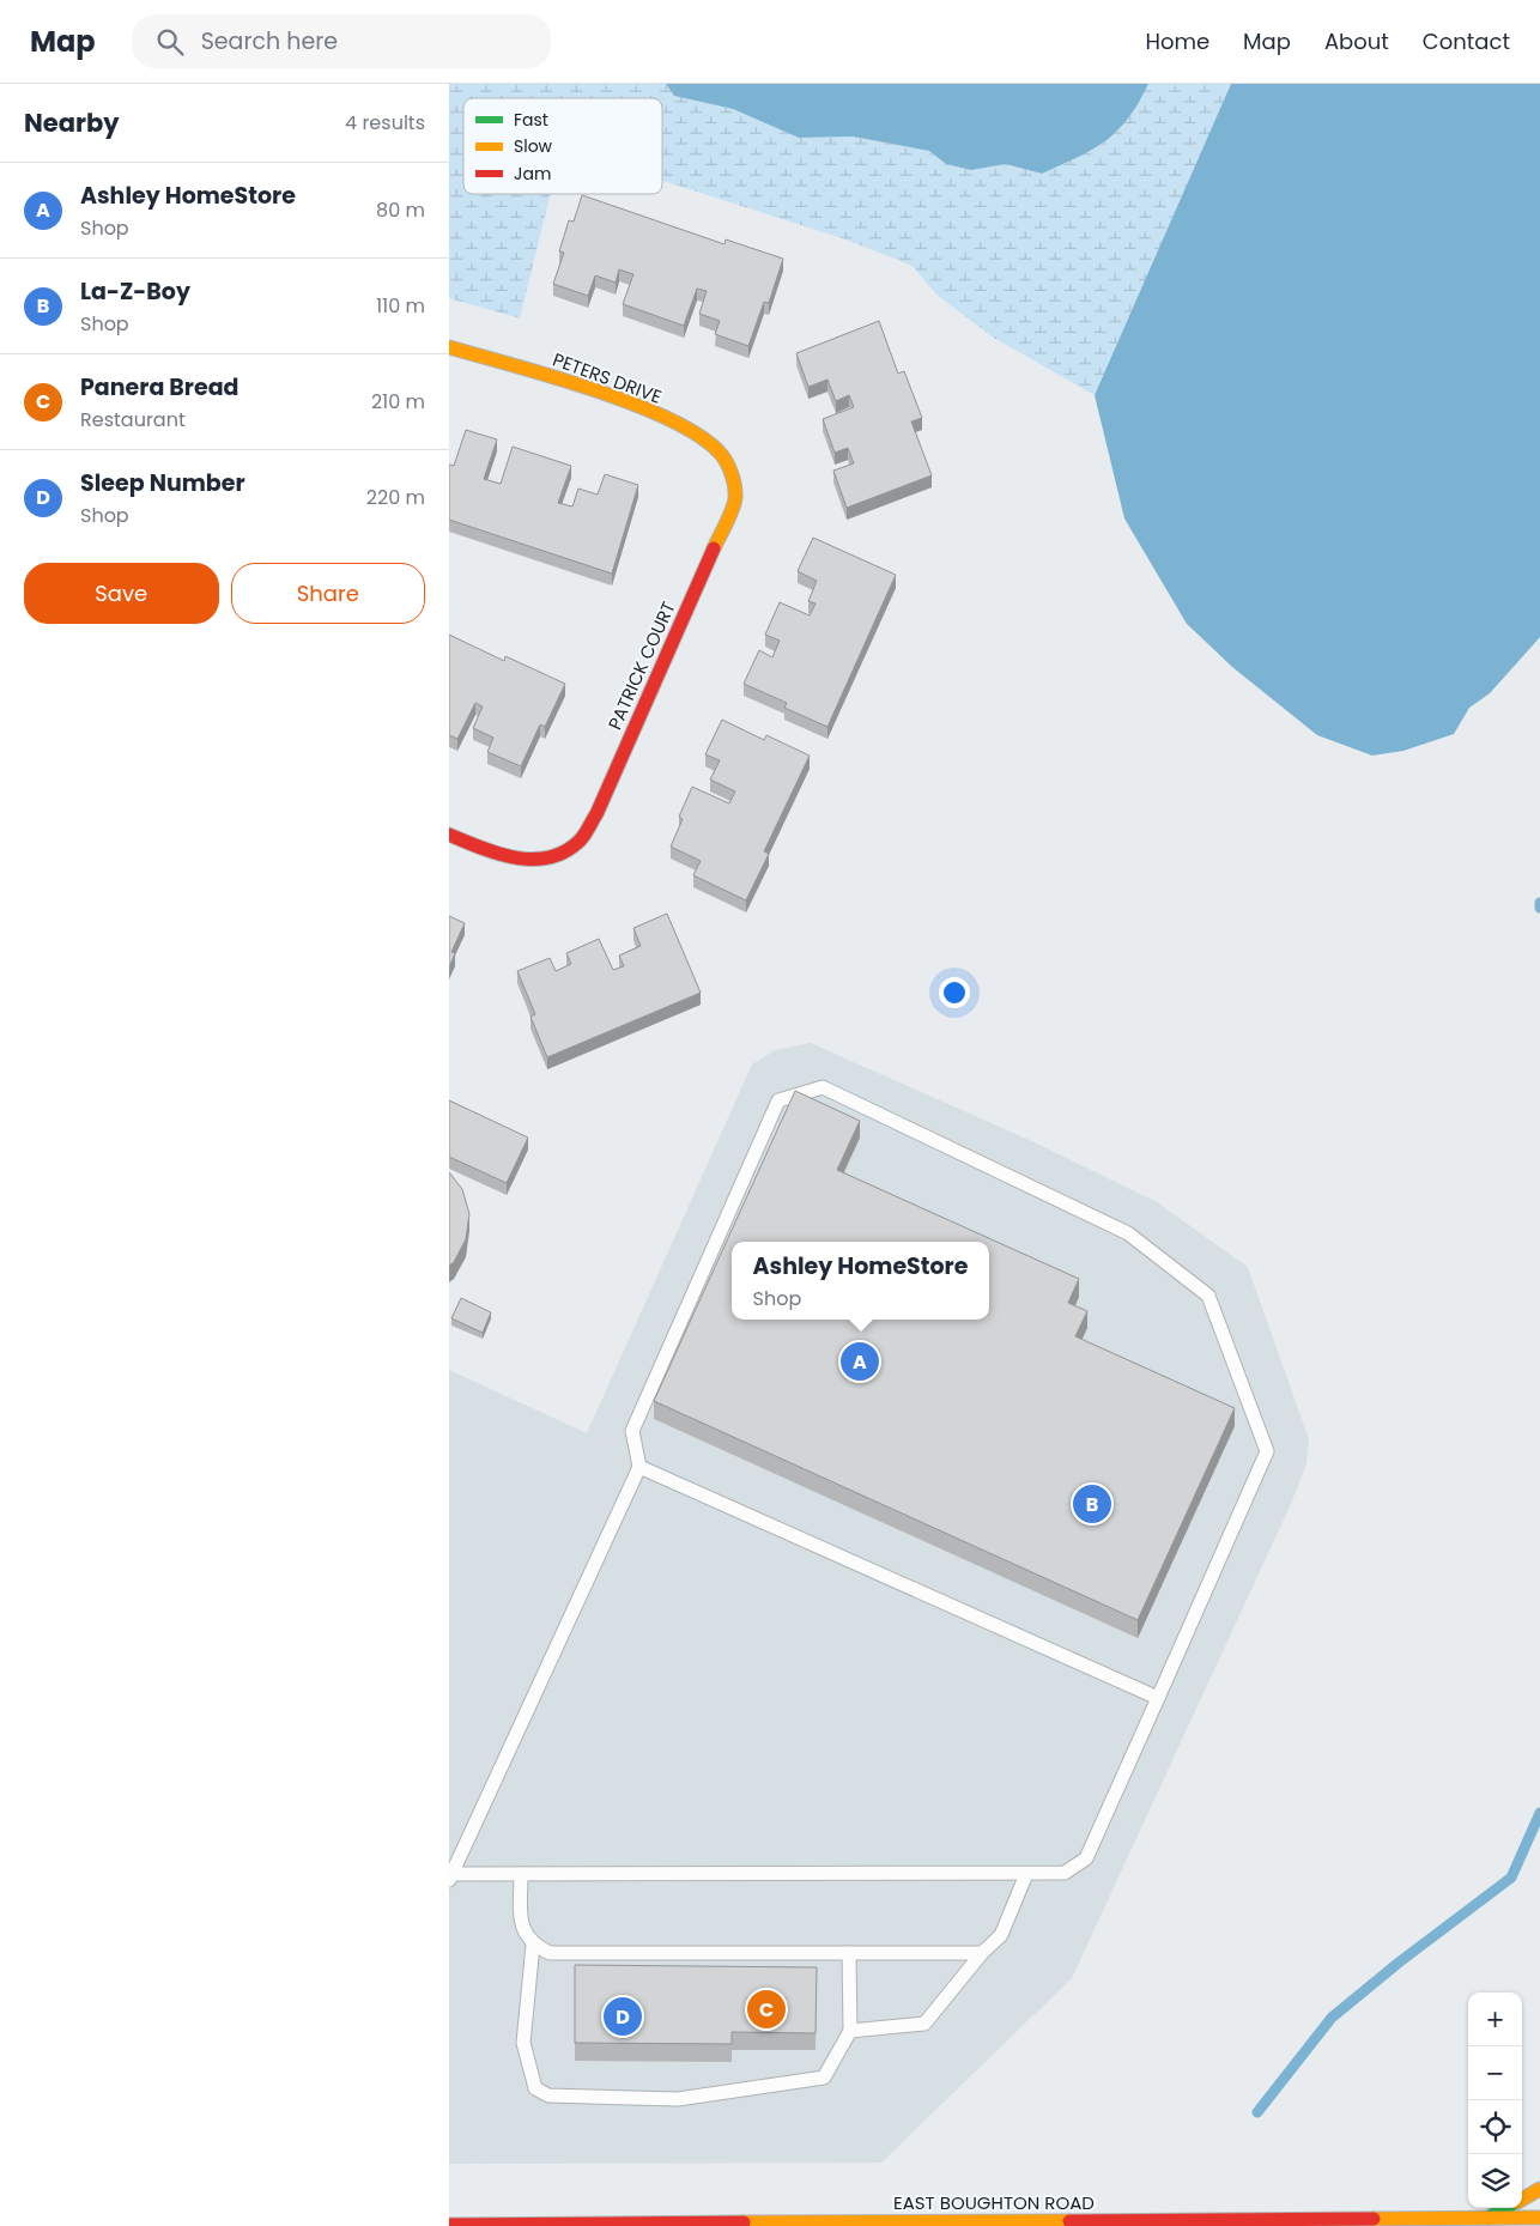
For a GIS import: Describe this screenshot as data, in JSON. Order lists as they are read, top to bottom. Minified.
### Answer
{"streets":{"main road":["PETERS DRIVE","PATRICK COURT","EAST BOUGHTON ROAD"]},"crossings":[["PETERS DRIVE","PATRICK COURT"]],"legend":["Fast","Slow","Jam"],"page":{"header":"Map","search":"Search here","nav":["Home","Map","About","Contact"],"heading":["Nearby","4 results"],"list":[{"mark":"A","name":"Ashley HomeStore","note":"Shop","value":"80 m"},{"mark":"B","name":"La-Z-Boy","note":"Shop","value":"110 m"},{"mark":"C","name":"Panera Bread","note":"Restaurant","value":"210 m"},{"mark":"D","name":"Sleep Number","note":"Shop","value":"220 m"}],"buttons":["Save","Share"],"popup":["Ashley HomeStore","Shop"],"pins":["A","B","C","D"],"map_buttons":["+","−"]}}
